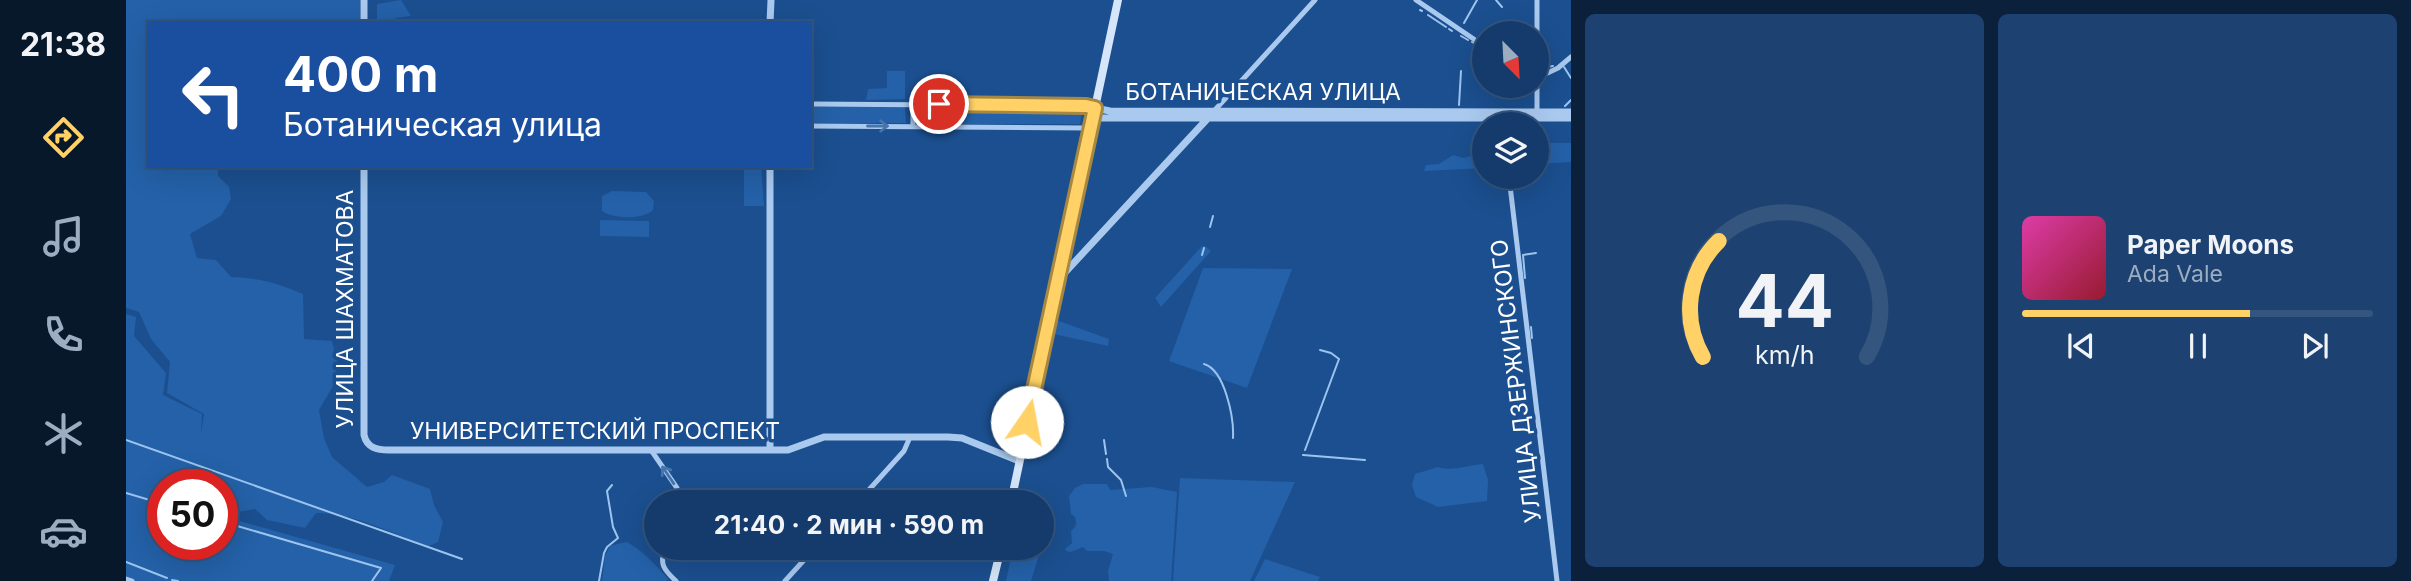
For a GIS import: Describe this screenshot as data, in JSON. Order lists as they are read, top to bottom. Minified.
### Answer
{"streets":{"street":["БОТАНИЧЕСКАЯ УЛИЦА","УЛИЦА ШАХМАТОВА","УЛИЦА ДЗЕРЖИНСКОГО","УНИВЕРСИТЕТСКИЙ ПРОСПЕКТ"]},"crossings":[["УЛИЦА ШАХМАТОВА","УНИВЕРСИТЕТСКИЙ ПРОСПЕКТ"]],"north":"bottom right","page":{"tabs":"21:38","turn":["400 m","Ботаническая улица"],"song":["Paper Moons","Ada Vale"],"limit":"50","trip":"21:40 · 2 мин · 590 m","gauge":["44","km/h"]}}
